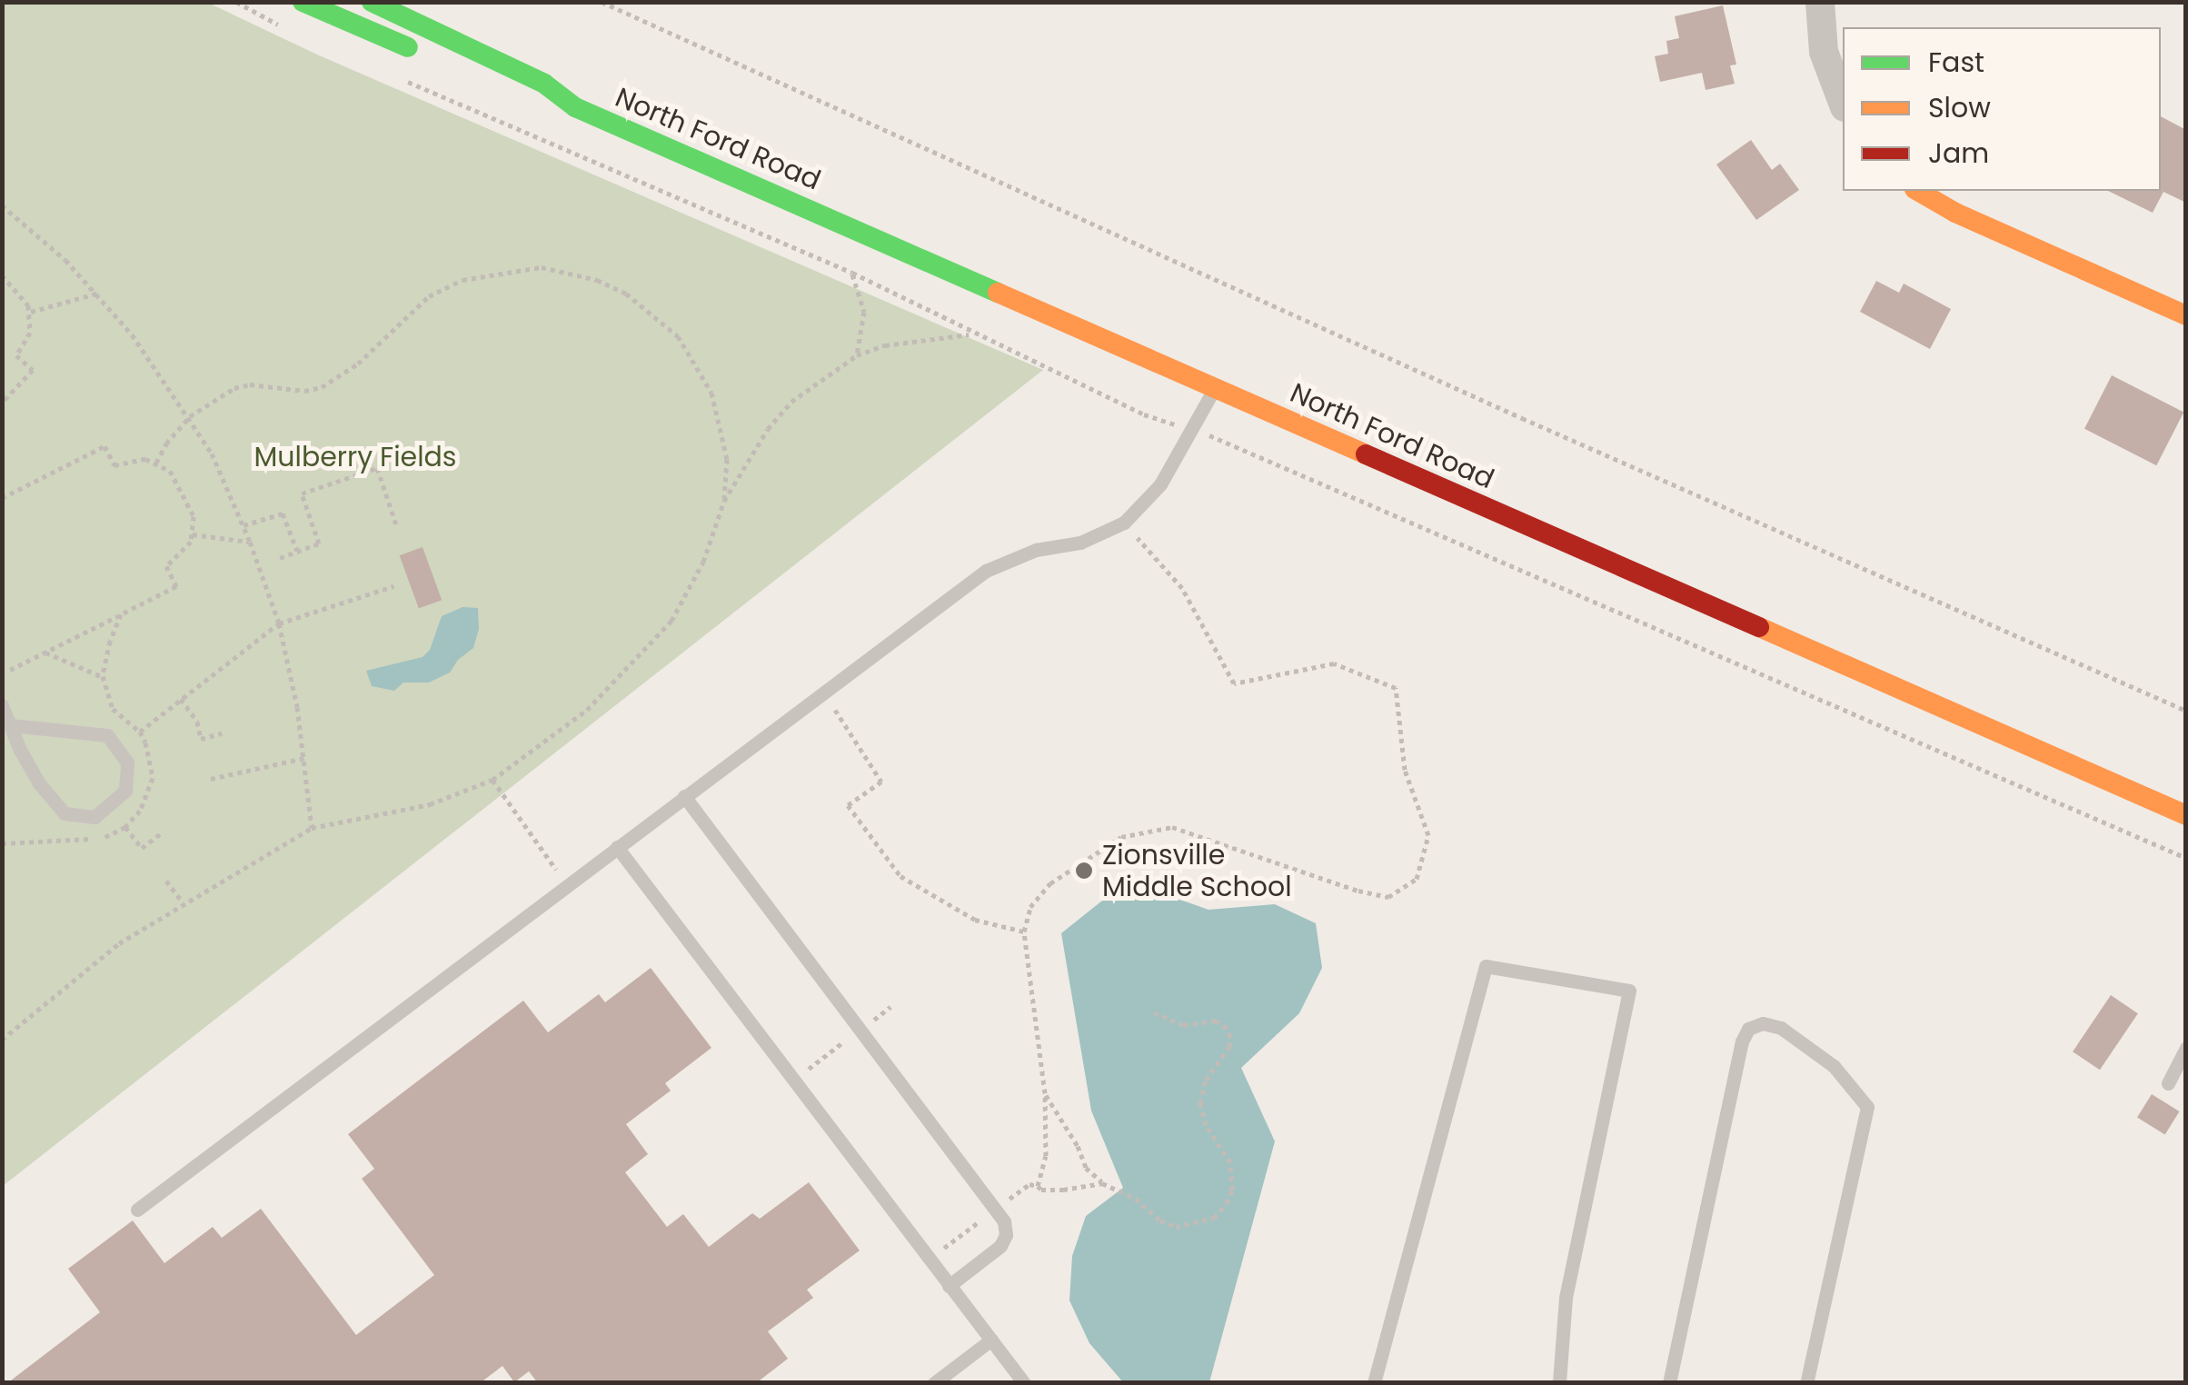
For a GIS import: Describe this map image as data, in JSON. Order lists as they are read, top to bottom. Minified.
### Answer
{"streets":{"main road":["North Ford Road"]},"parks":["Mulberry Fields"],"places":["Zionsville Middle School"],"legend":["Fast","Slow","Jam"]}
